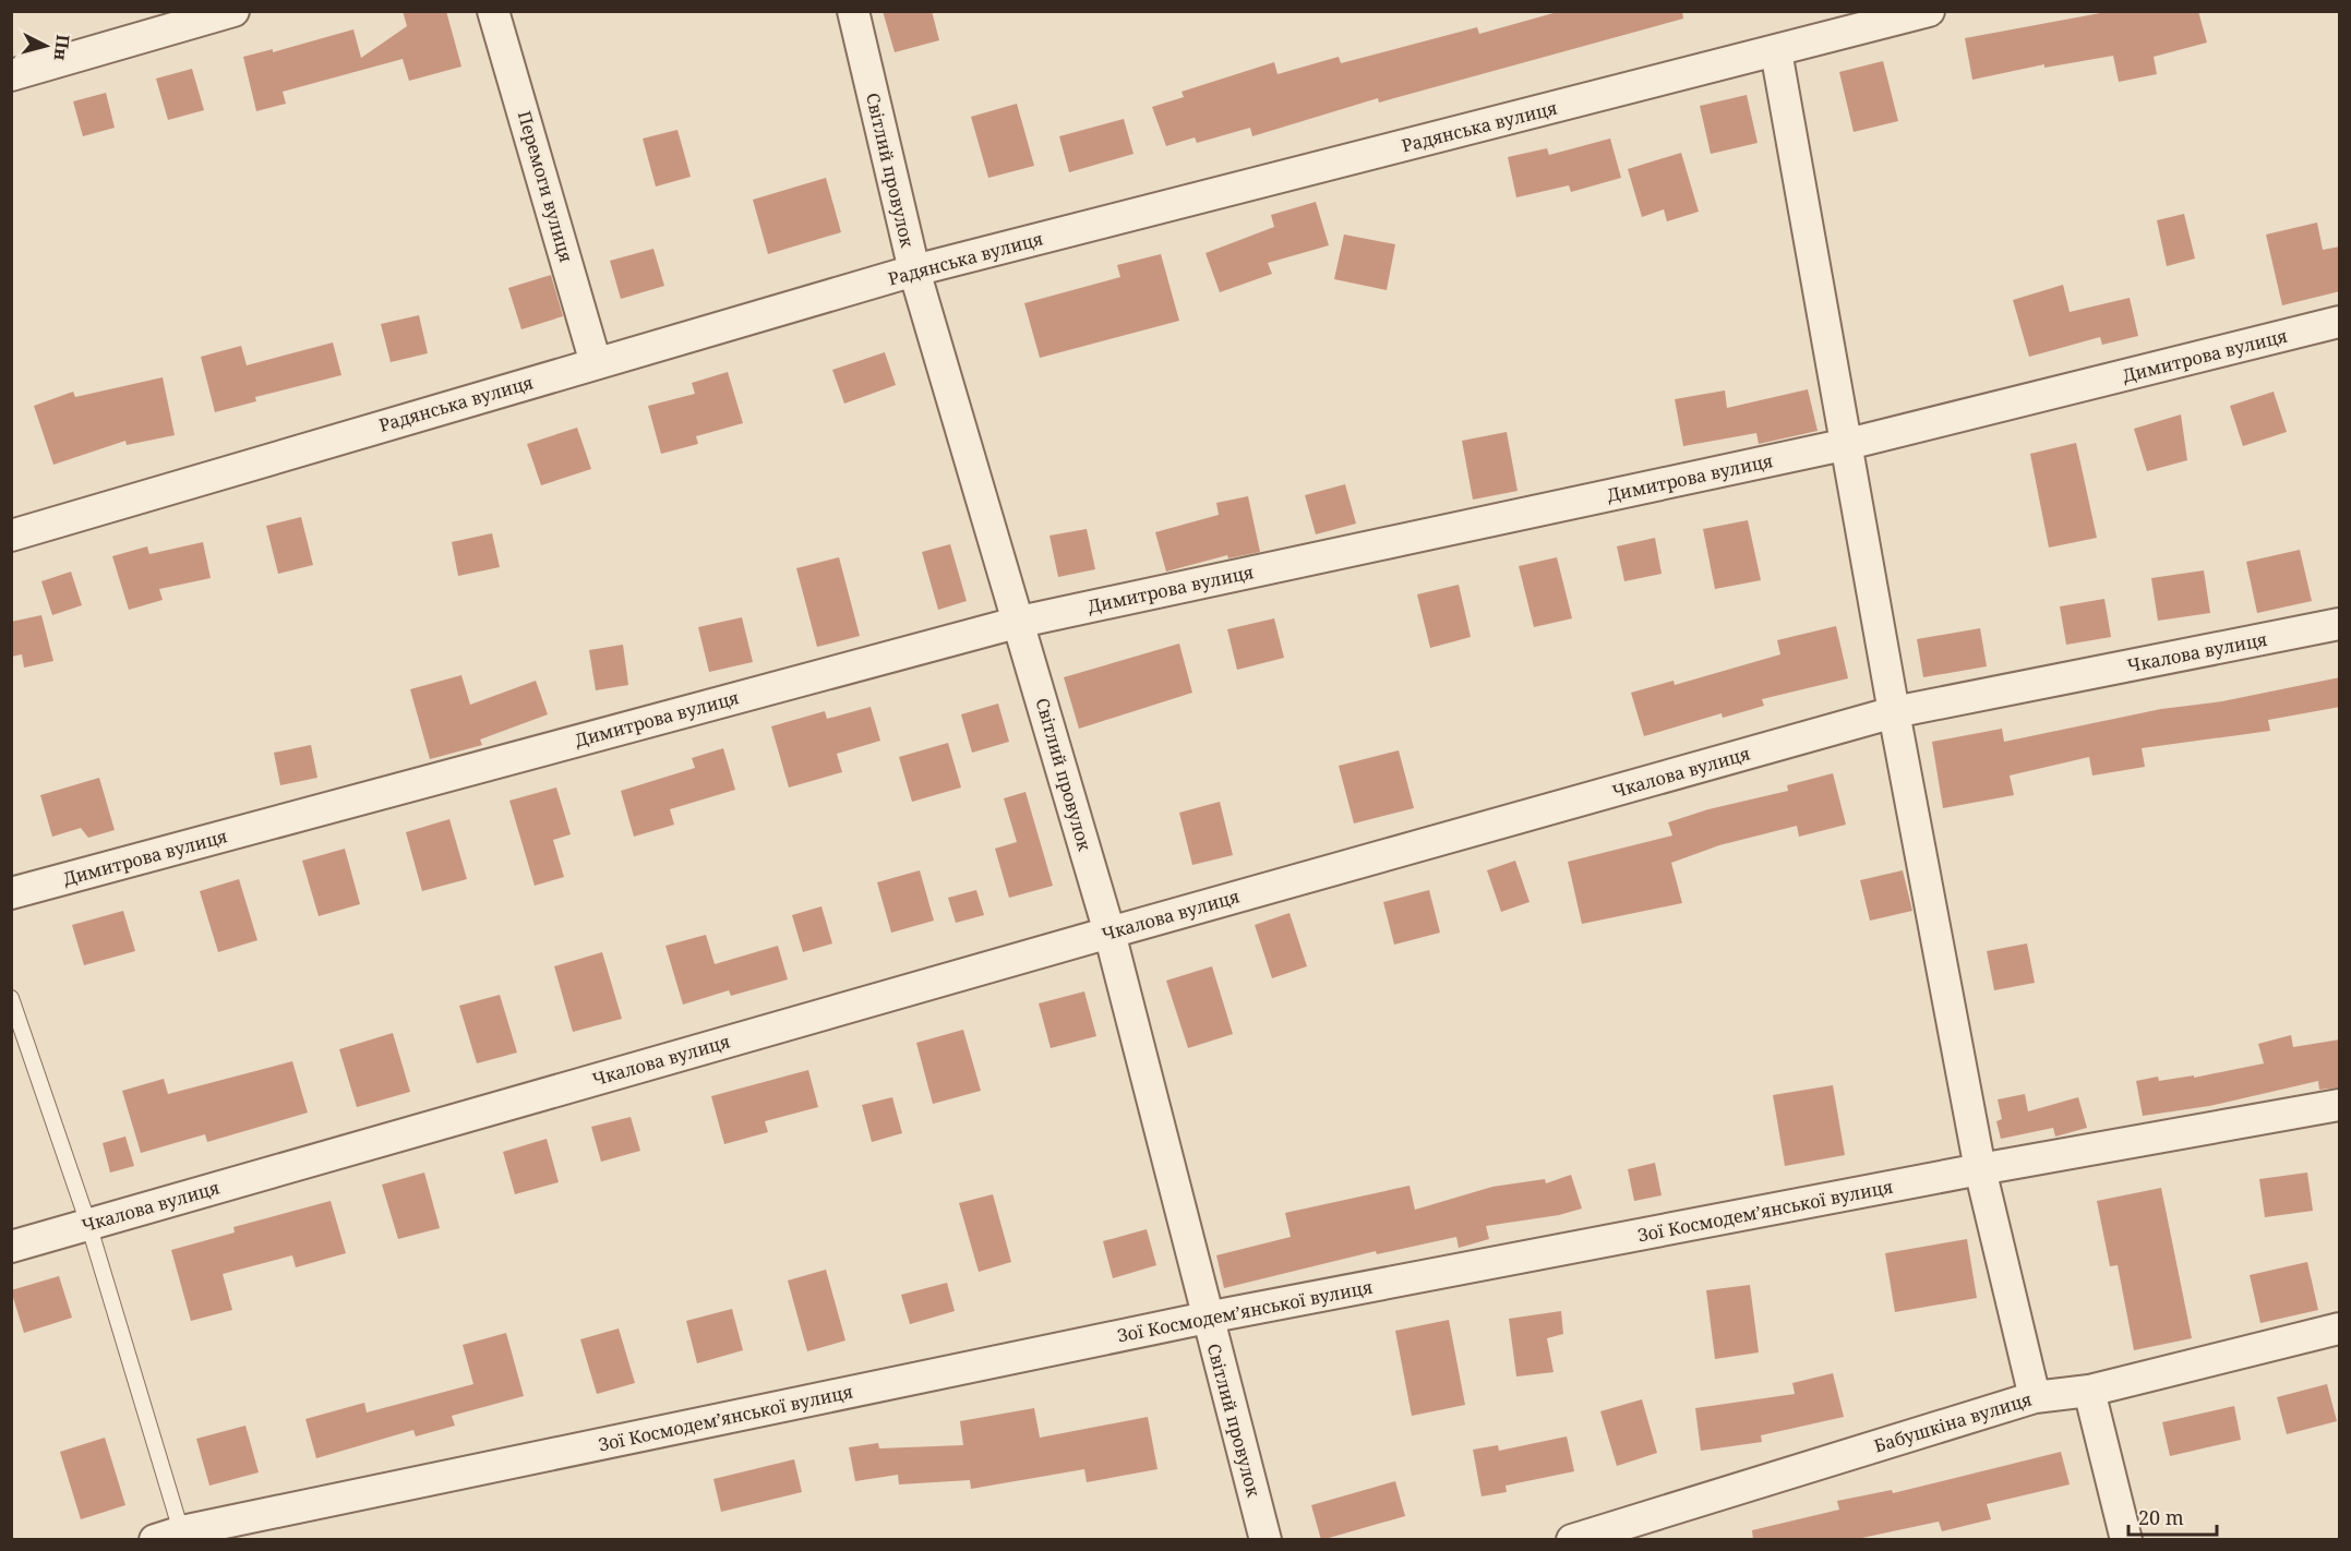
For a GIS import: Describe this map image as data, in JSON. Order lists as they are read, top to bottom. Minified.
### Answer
{"streets":{"street":["Радянська вулиця","Світлий провулок","Перемоги вулиця","Димитрова вулиця","Чкалова вулиця","Зої Космодем’янської вулиця","Бабушкіна вулиця"]},"crossings":[["Радянська вулиця","Світлий провулок"],["Радянська вулиця","Перемоги вулиця"],["Світлий провулок","Димитрова вулиця"],["Світлий провулок","Чкалова вулиця"],["Світлий провулок","Зої Космодем’янської вулиця"]],"scale_bar":"20 m","north":"right"}
